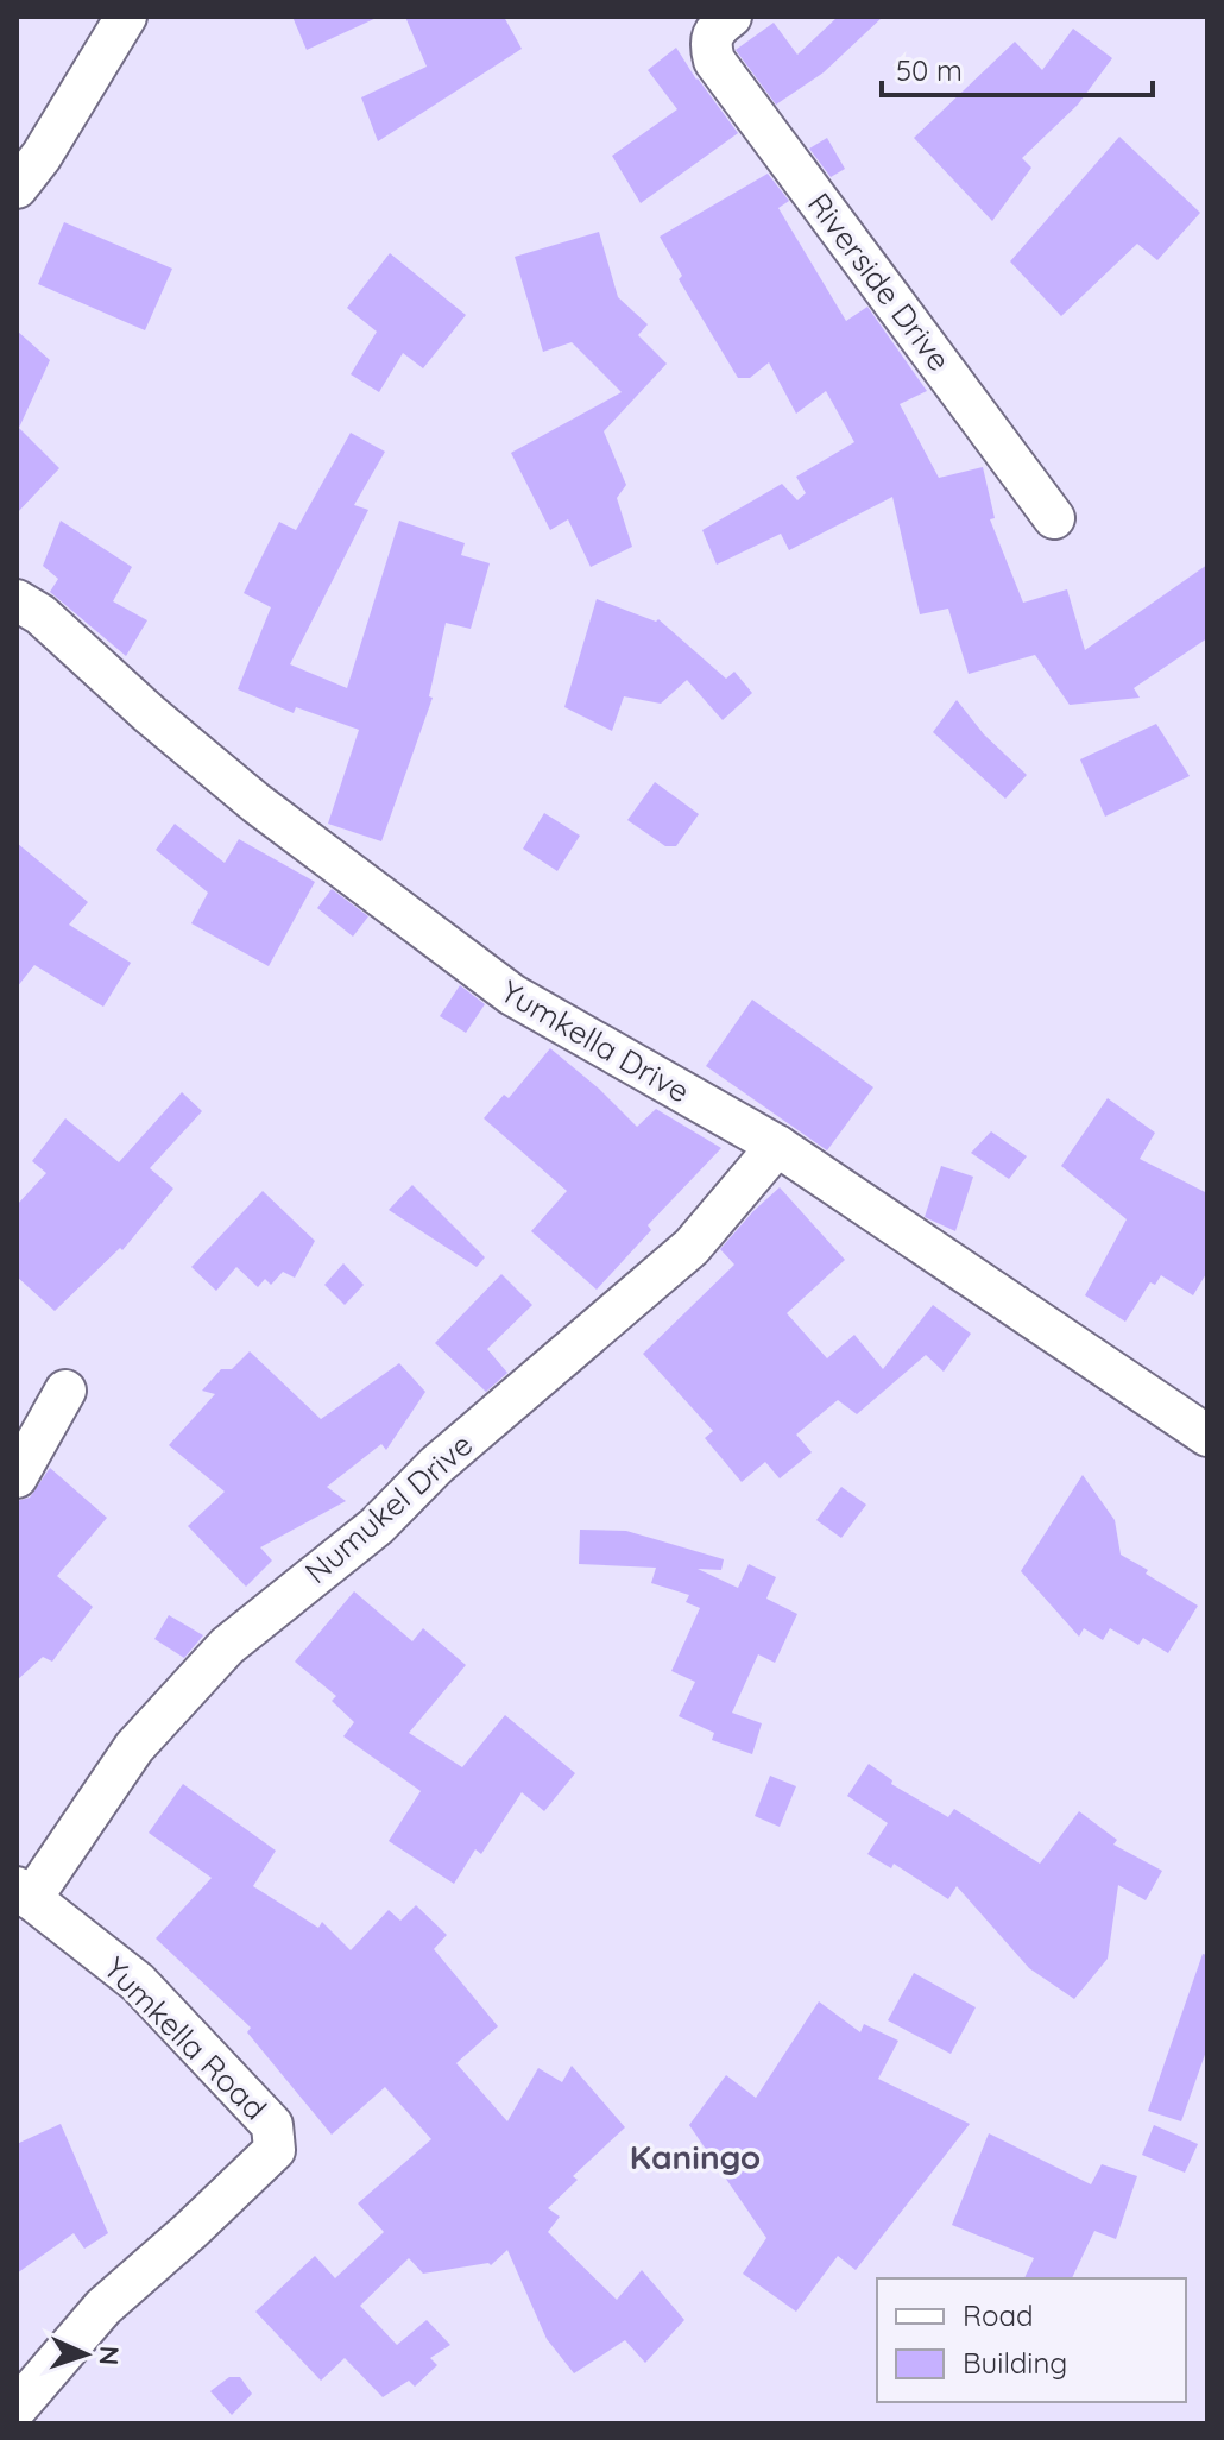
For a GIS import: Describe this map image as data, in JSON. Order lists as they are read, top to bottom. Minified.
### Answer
{"streets":{"street":["Riverside Drive","Yumkella Drive","Numukel Drive","Yumkella Road"]},"crossings":[["Yumkella Drive","Numukel Drive"],["Numukel Drive","Yumkella Road"]],"districts":["Kaningo"],"legend":["Road","Building"],"scale_bar":"50 m","north":"right"}
